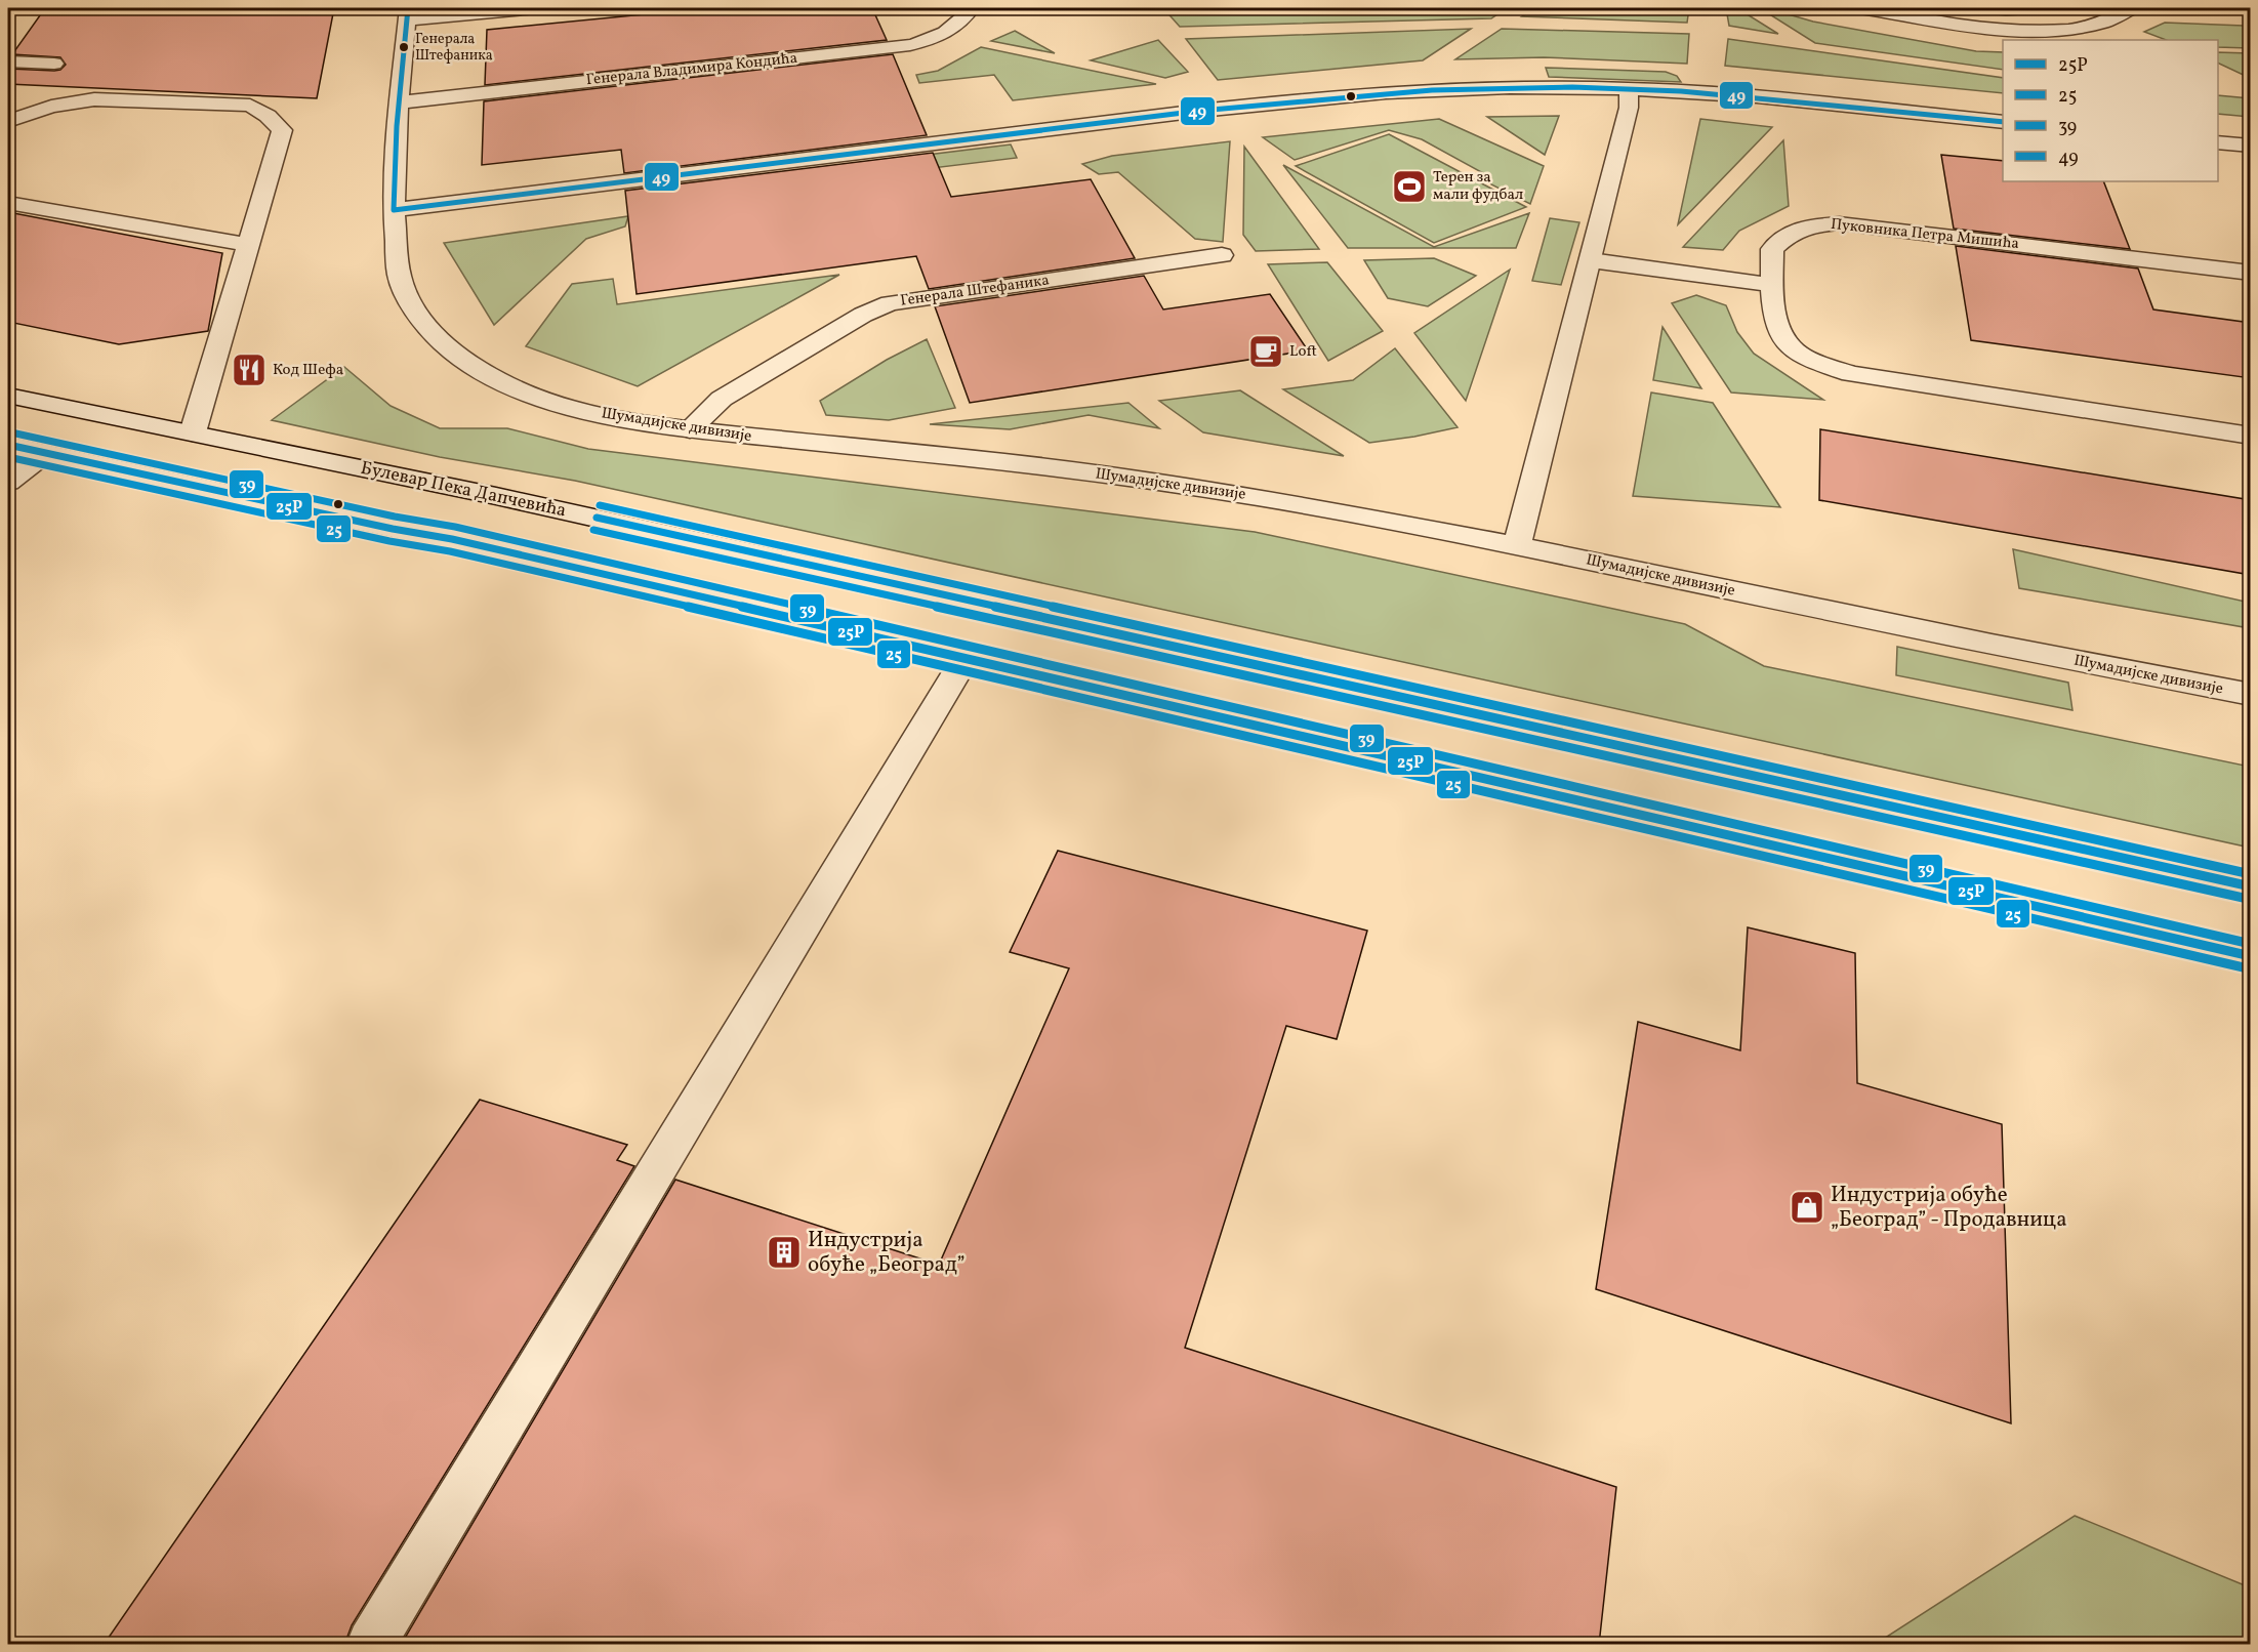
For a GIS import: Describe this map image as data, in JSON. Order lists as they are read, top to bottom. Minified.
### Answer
{"streets":{"street":["Генерала Владимира Кондића","Пуковника Петра Мишића","Генерала Штефаника","Шумадијске дивизије","Булевар Пека Дапчевића"]},"crossings":[["Генерала Владимира Кондића","Шумадијске дивизије"],["Генерала Штефаника","Шумадијске дивизије"]],"places":{"other":["Генерала Штефаника"],"sports":["Терен за мали фудбал"],"cafe":["Loft"],"restaurant":["Код Шефа"],"shop":["Индустрија обуће „Београд” - Продавница"],"building":["Индустрија обуће „Београд”"]},"lines":["transit line 49","transit line 39","transit line 25P","transit line 25"],"legend":["25P","25","39","49"]}
